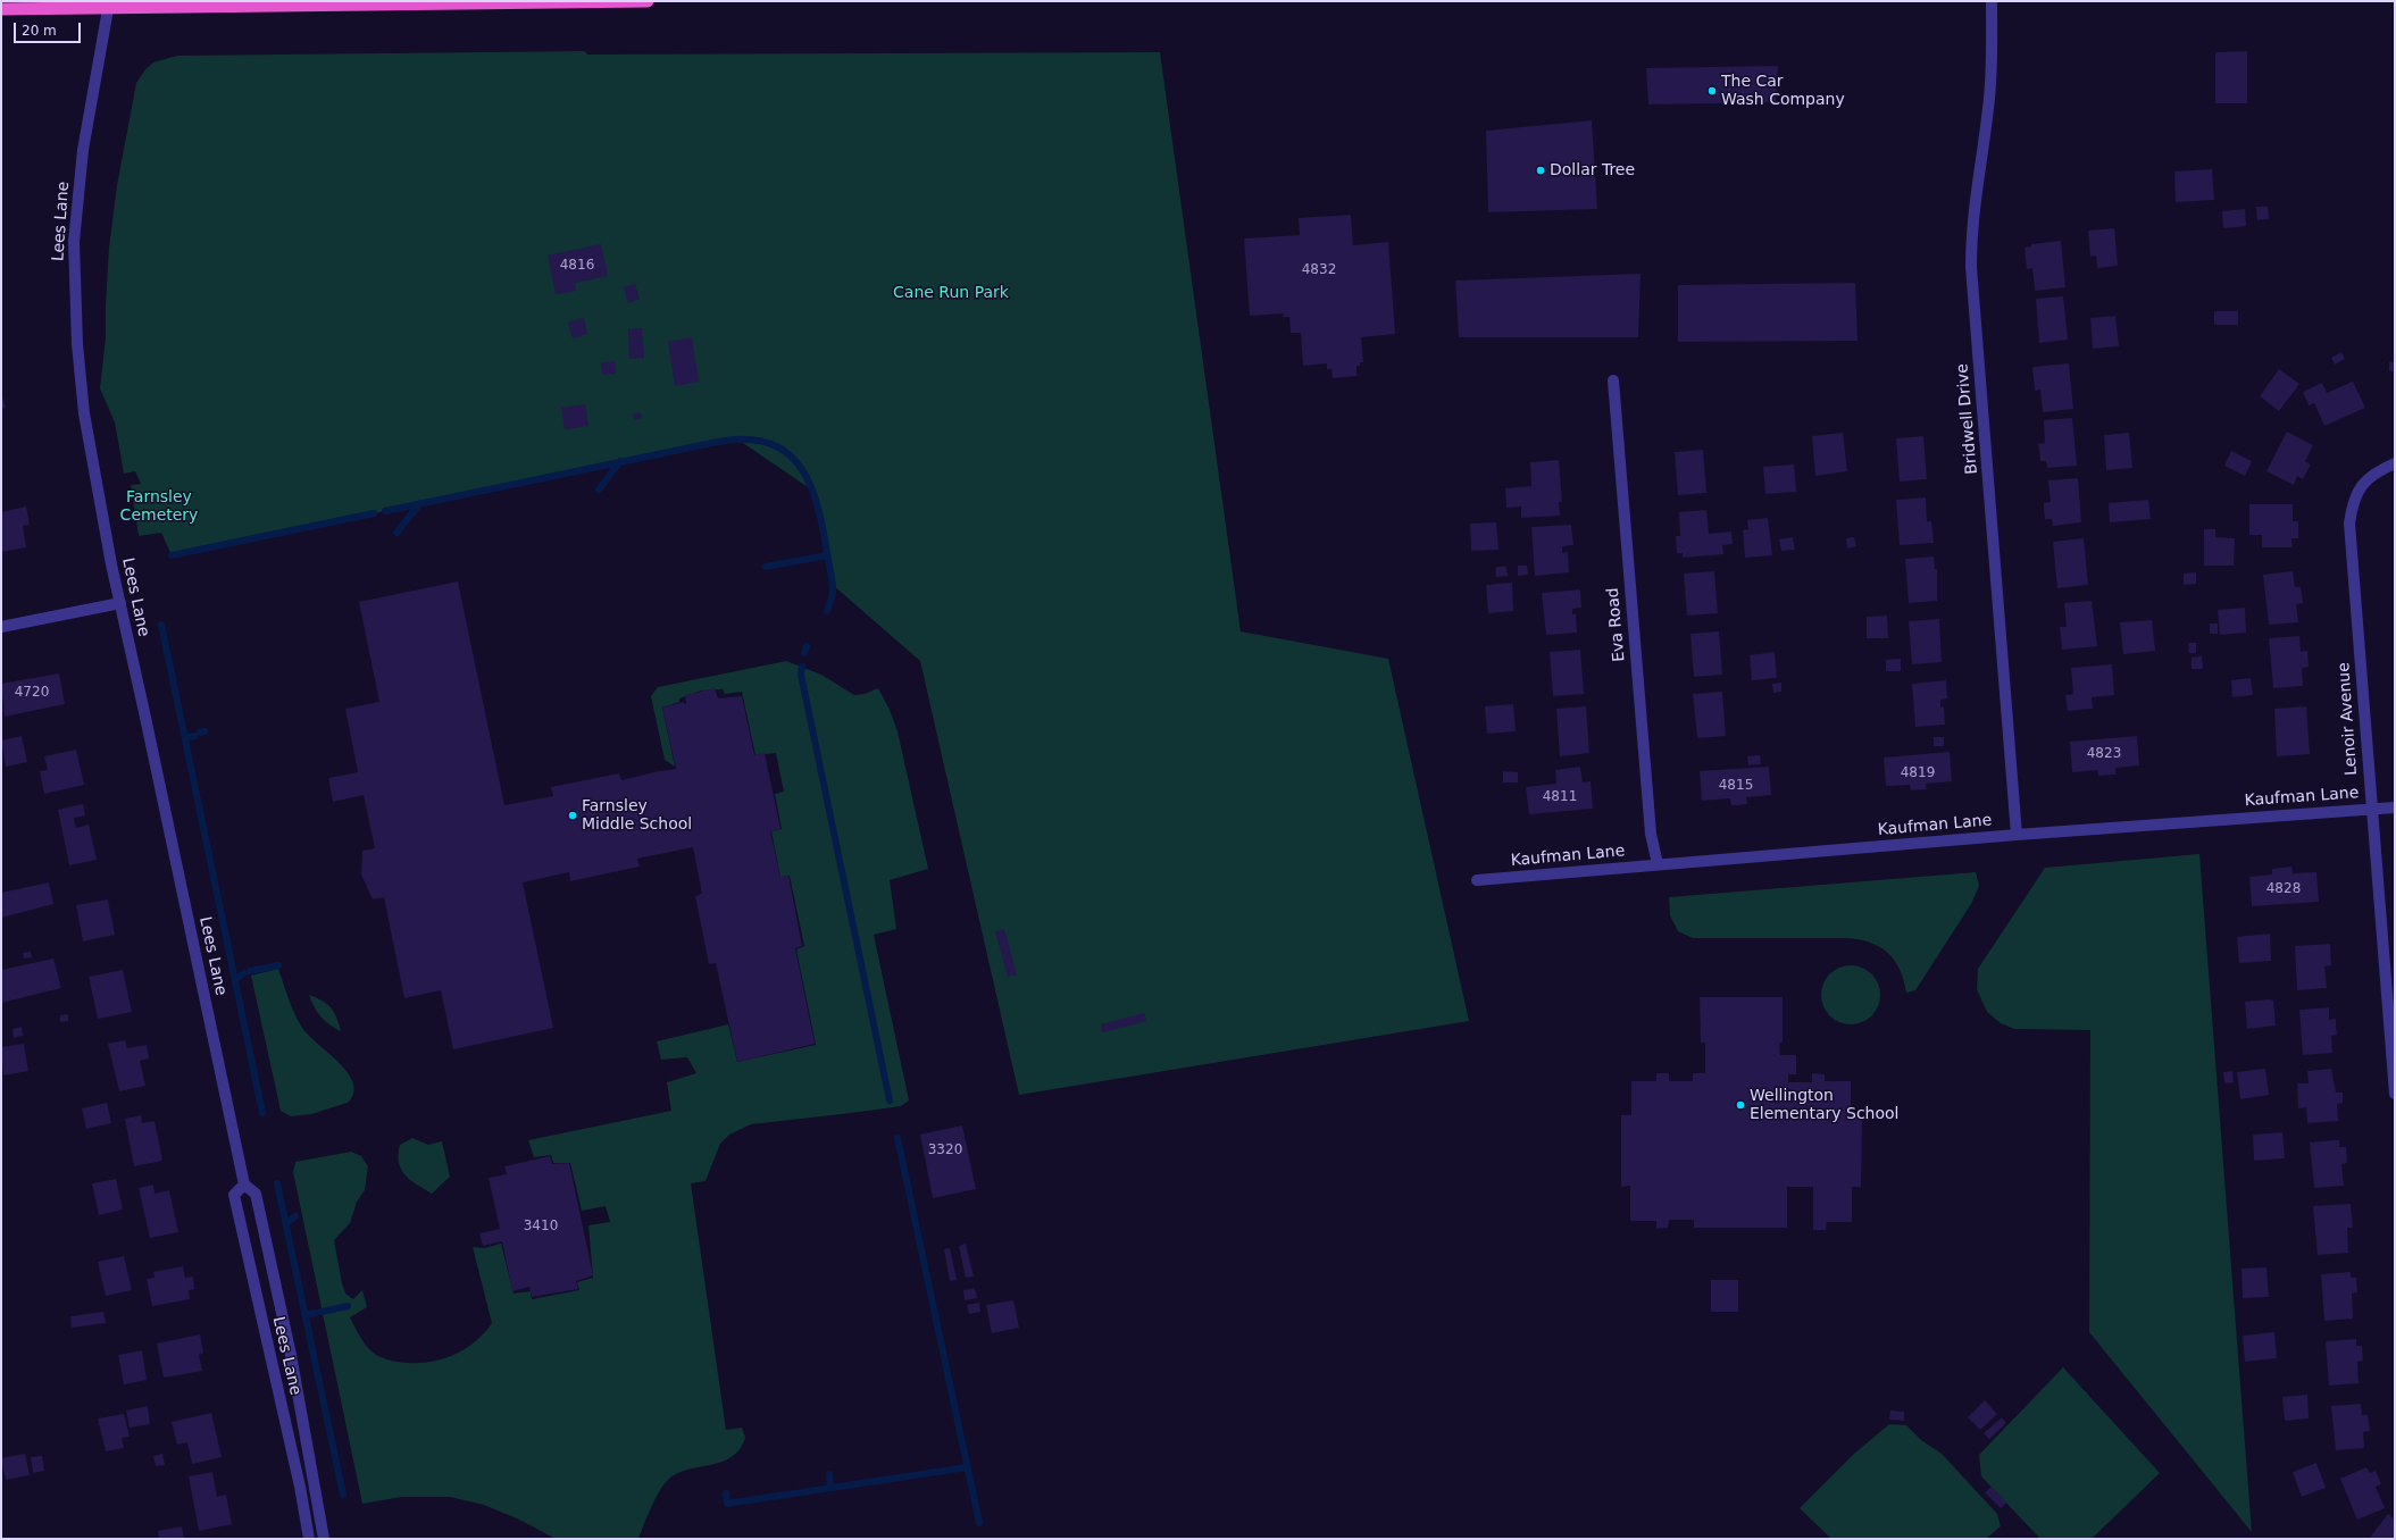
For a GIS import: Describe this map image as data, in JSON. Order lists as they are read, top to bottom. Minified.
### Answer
{"streets":{"street":["Lees Lane","Bridwell Drive","Eva Road","Lenoir Avenue","Kaufman Lane"]},"crossings":[["Bridwell Drive","Kaufman Lane"],["Eva Road","Kaufman Lane"],["Lenoir Avenue","Kaufman Lane"]],"parks":["Cane Run Park","Farnsley Cemetery"],"places":["The Car Wash Company","Dollar Tree","Farnsley Middle School","Wellington Elementary School"],"house_numbers":["4816","4832","4720","4823","4819","4815","4811","4828","3320","3410"],"scale_bar":"20 m"}
